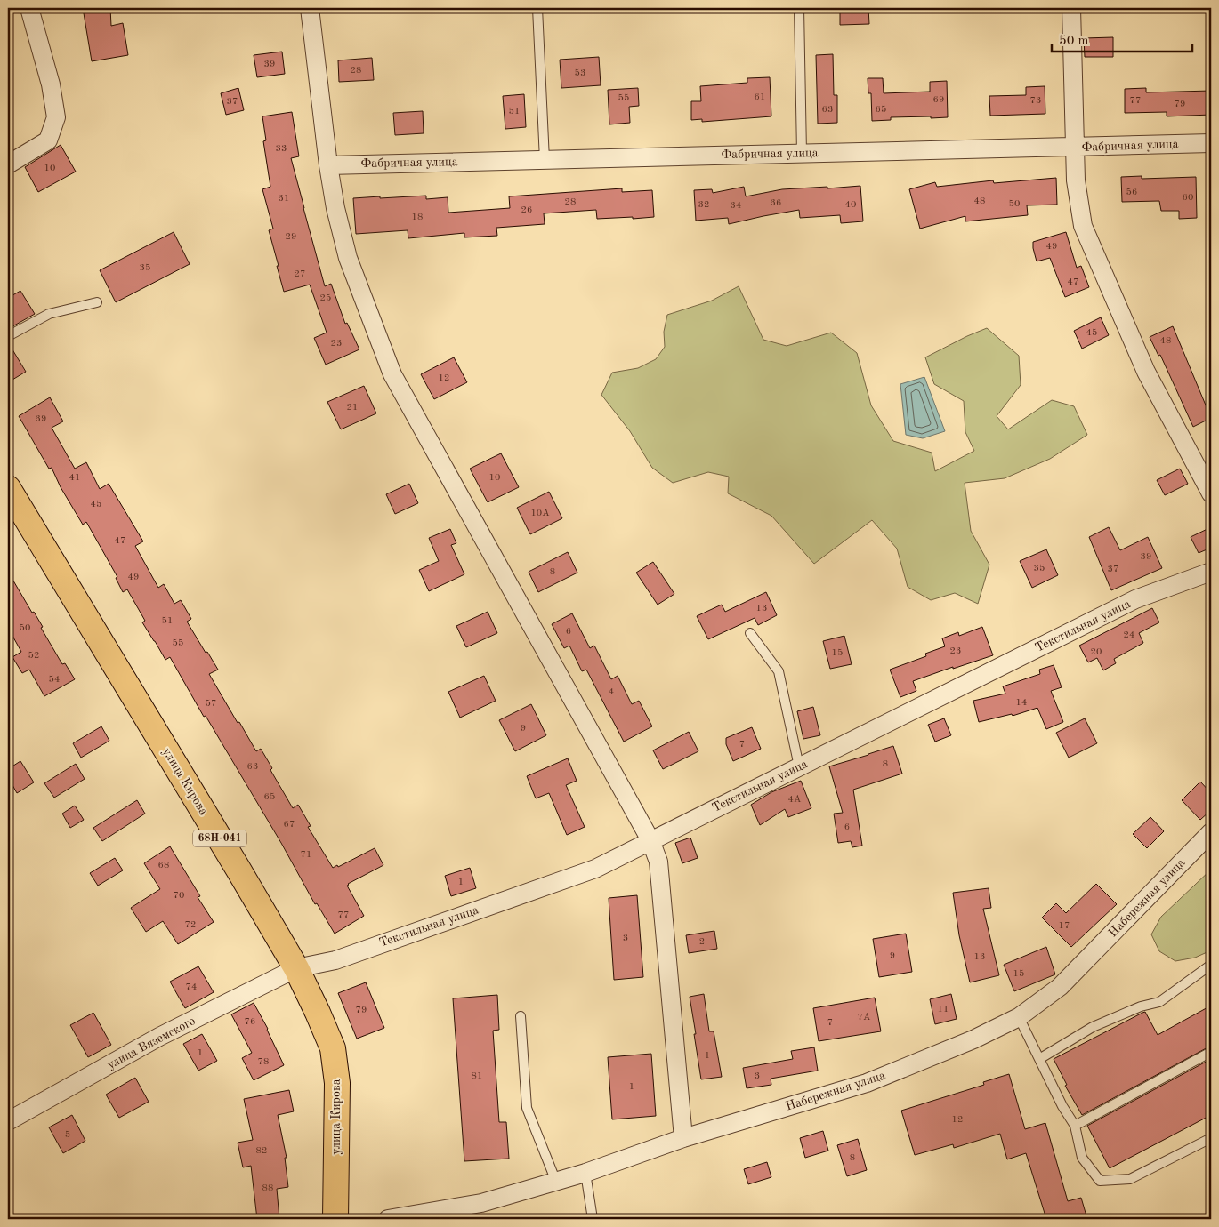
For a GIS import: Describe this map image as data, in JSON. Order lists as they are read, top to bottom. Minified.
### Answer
{"streets":{"main road":["улица Кирова","68Н-041"],"street":["Фабричная улица","Текстильная улица","Набережная улица","улица Вяземского"]},"crossings":[["Текстильная улица","улица Кирова"],["Текстильная улица","улица Вяземского"],["улица Кирова","улица Вяземского"]],"house_numbers":["39","28","53","61","55","69","73","77","37","79","63","65","51","33","10","56","60","31","48","28","36","50","32","40","34","26","18","29","49","35","27","47","25","45","48","23","12","21","39","41","10","45","10А","47","39","35","37","8","49","13","51","50","6","24","55","23","20","15","52","54","4","14","57","9","7","8","63","65","4А","67","6","71","68","1","70","77","72","17","3","2","9","13","15","74","11","79","7А","76","7","1","1","78","81","3","1","12","5","82","8","88"],"scale_bar":"50 m"}
